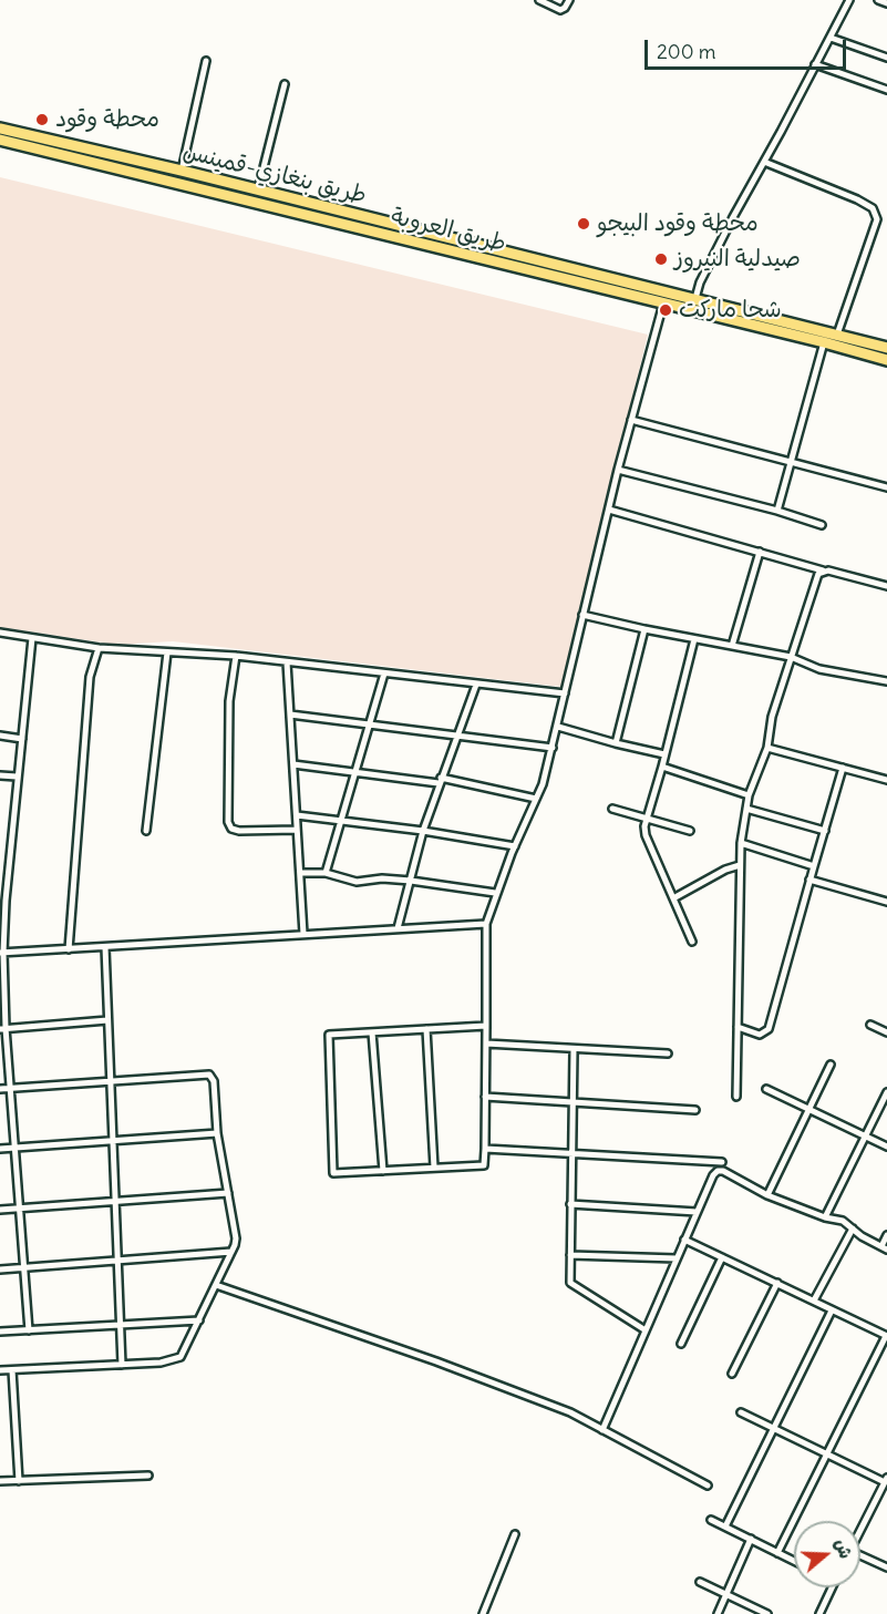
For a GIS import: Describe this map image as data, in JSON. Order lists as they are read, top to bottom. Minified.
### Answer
{"streets":{"main road":["طريق بنغازي-قمينس","طريق العروبة"]},"places":["محطة وقود","محطة وقود البيجو","صيدلية النيروز","شحا ماركت"],"scale_bar":"200 m","north":"right"}
